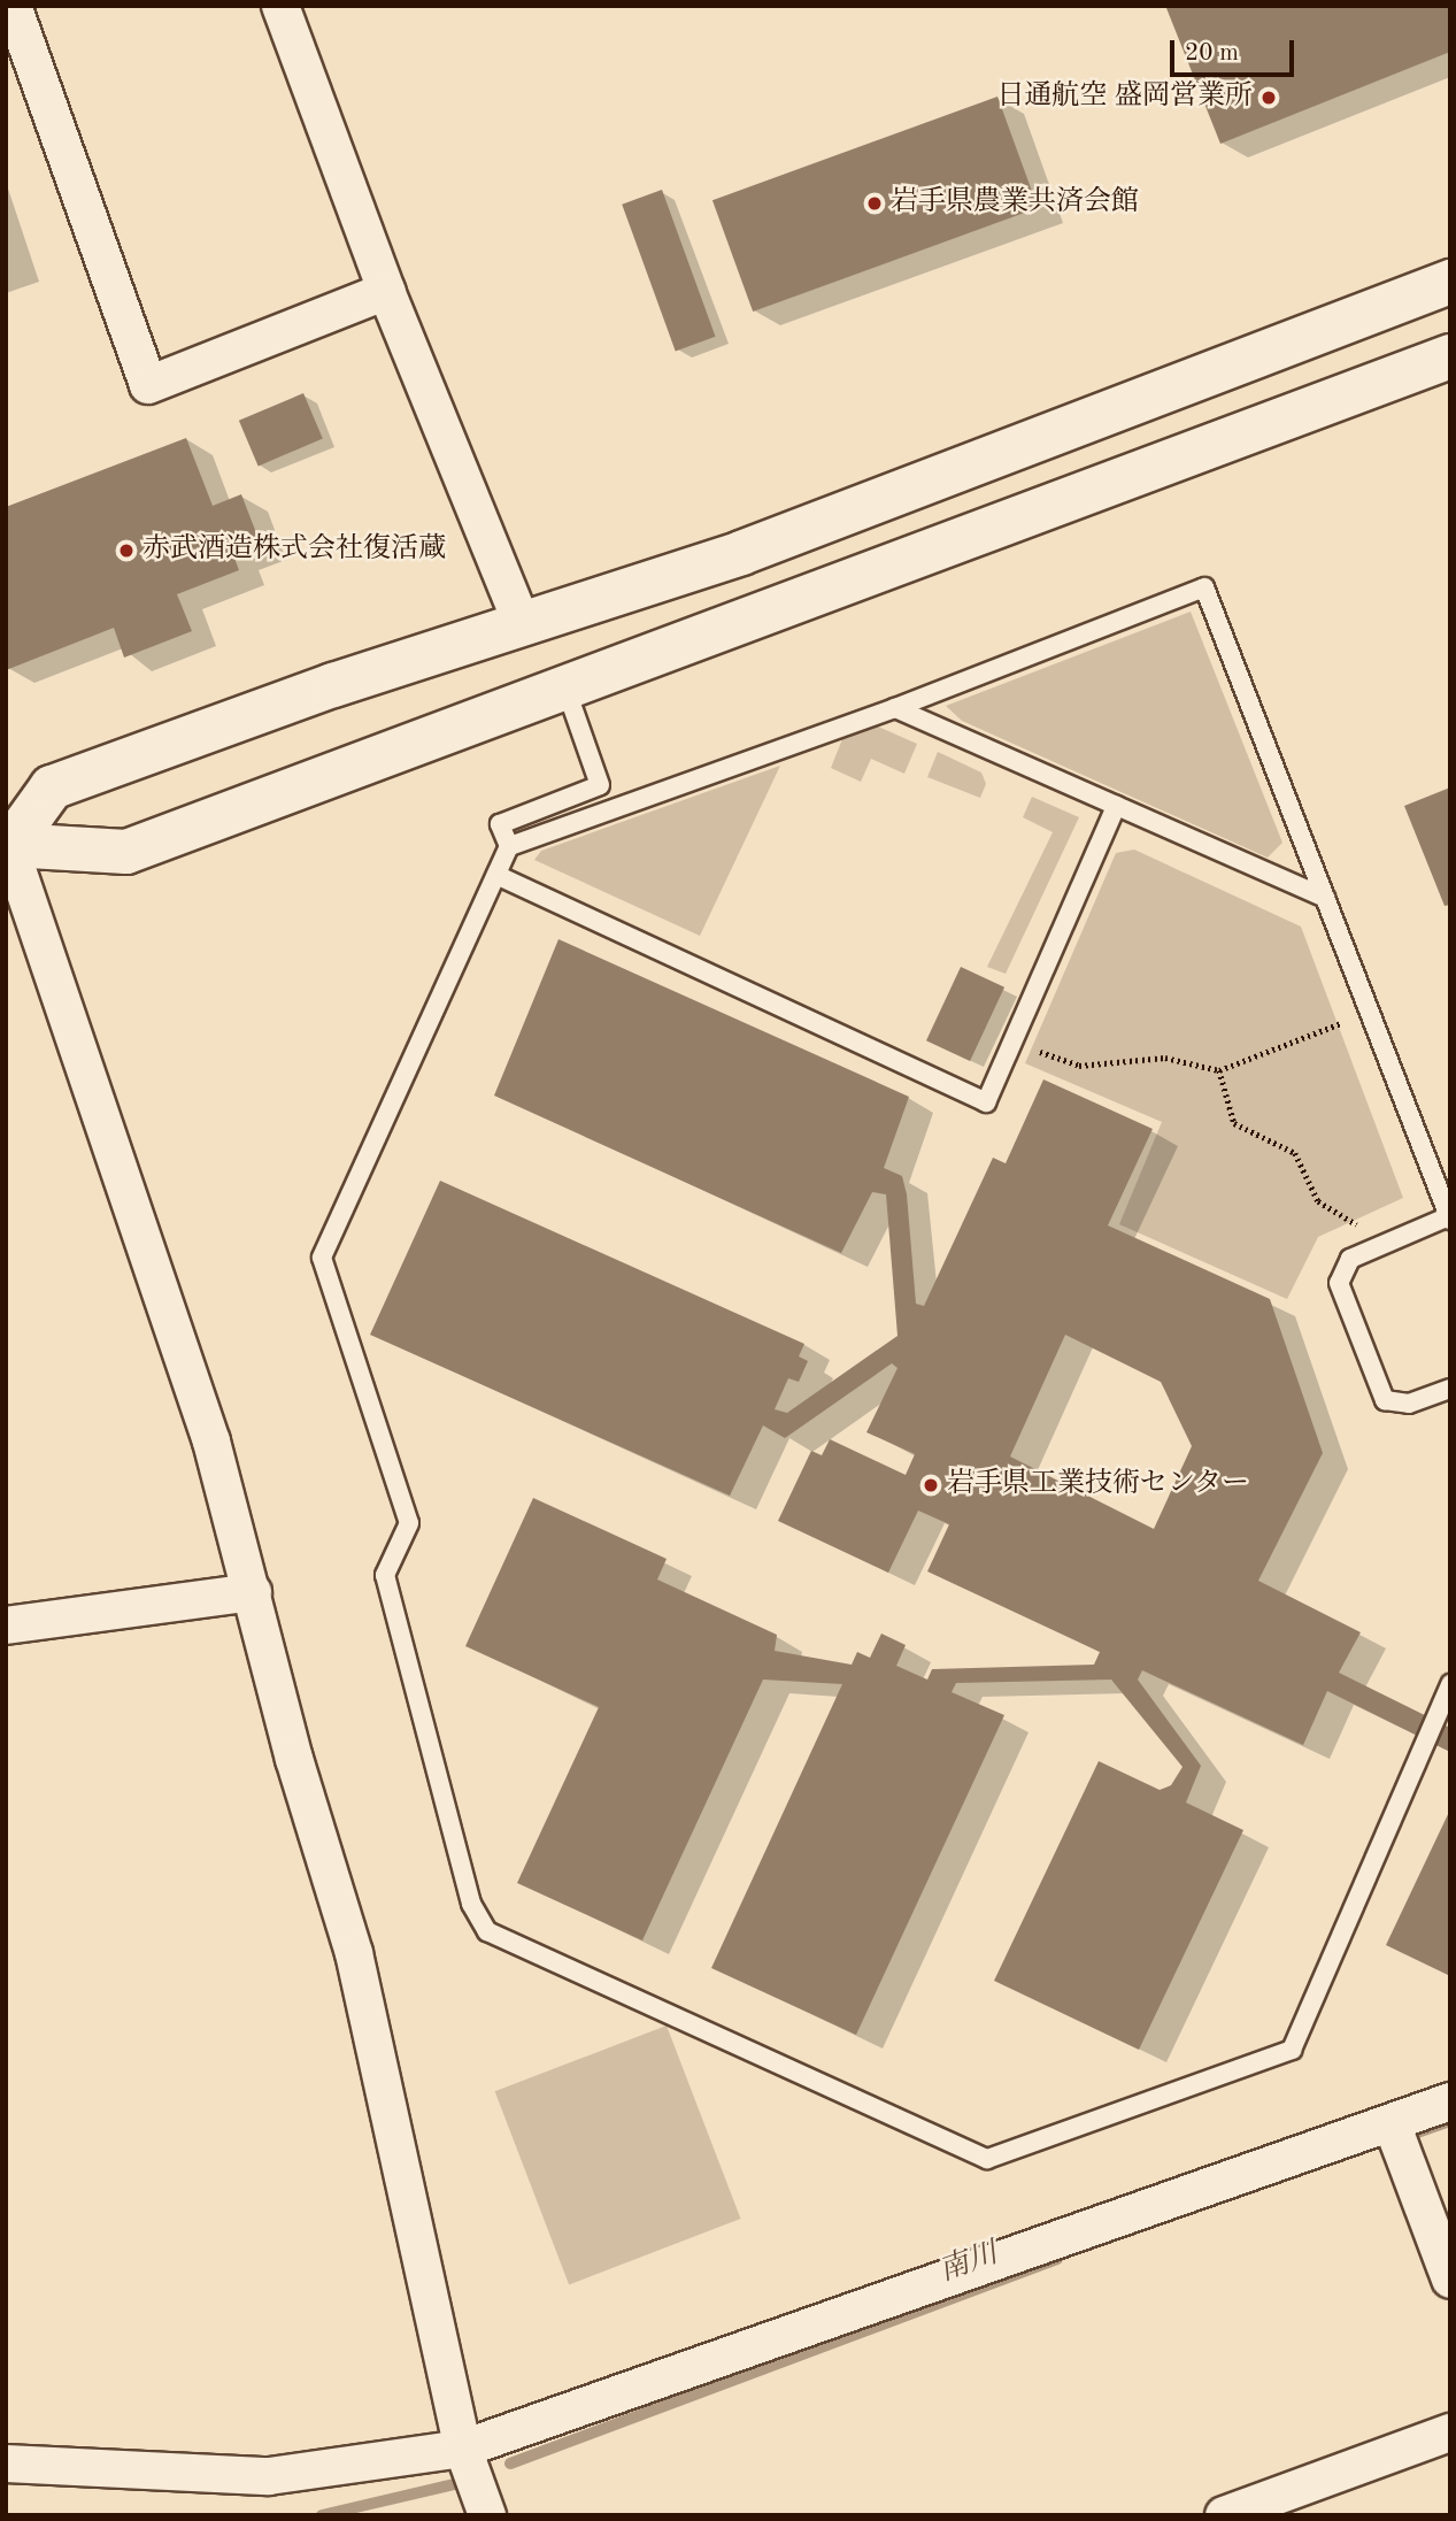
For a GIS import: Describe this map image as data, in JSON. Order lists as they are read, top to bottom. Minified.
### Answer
{"water":["南川"],"places":["日通航空 盛岡営業所","岩手県農業共済会館","赤武酒造株式会社復活蔵","岩手県工業技術センター"],"scale_bar":"20 m"}
